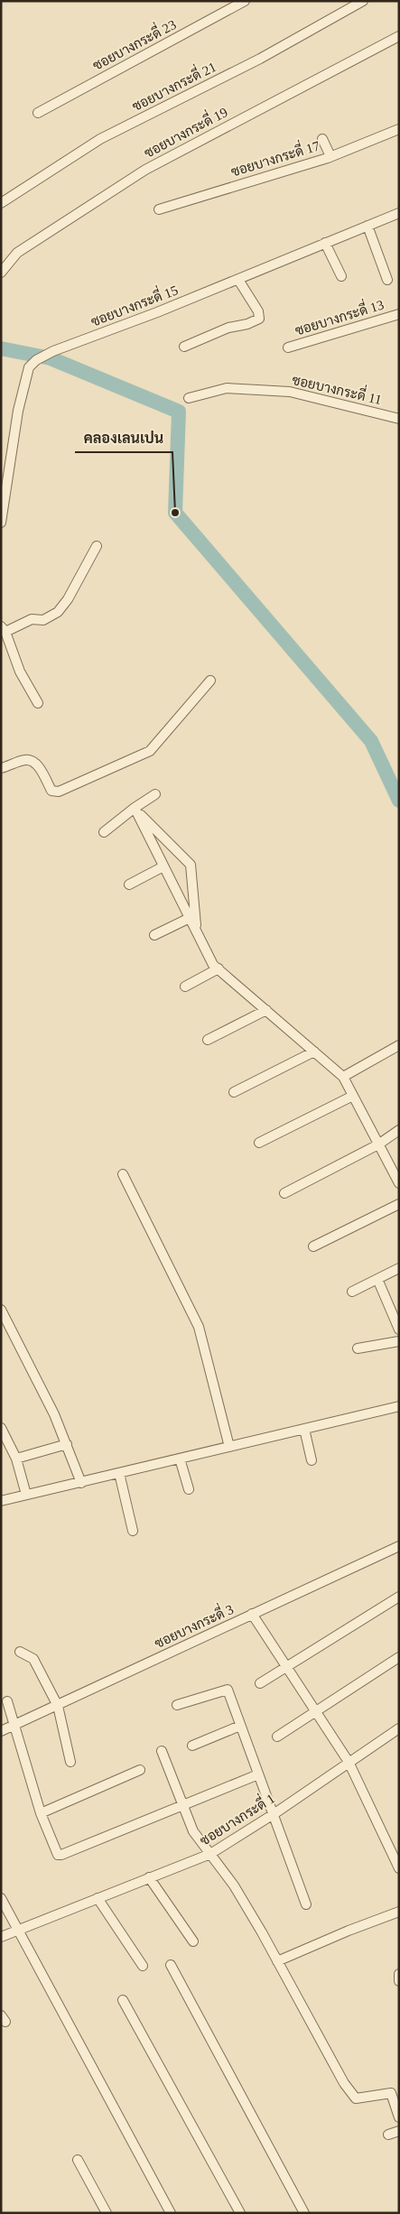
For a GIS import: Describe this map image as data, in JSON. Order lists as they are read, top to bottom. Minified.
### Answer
{"streets":{"street":["ซอยบางกระดี่ 23","ซอยบางกระดี่ 21","ซอยบางกระดี่ 19","ซอยบางกระดี่ 17","ซอยบางกระดี่ 15","ซอยบางกระดี่ 13","ซอยบางกระดี่ 11","ซอยบางกระดี่ 3","ซอยบางกระดี่ 1"]},"places":["คลองเลนเปน"]}
